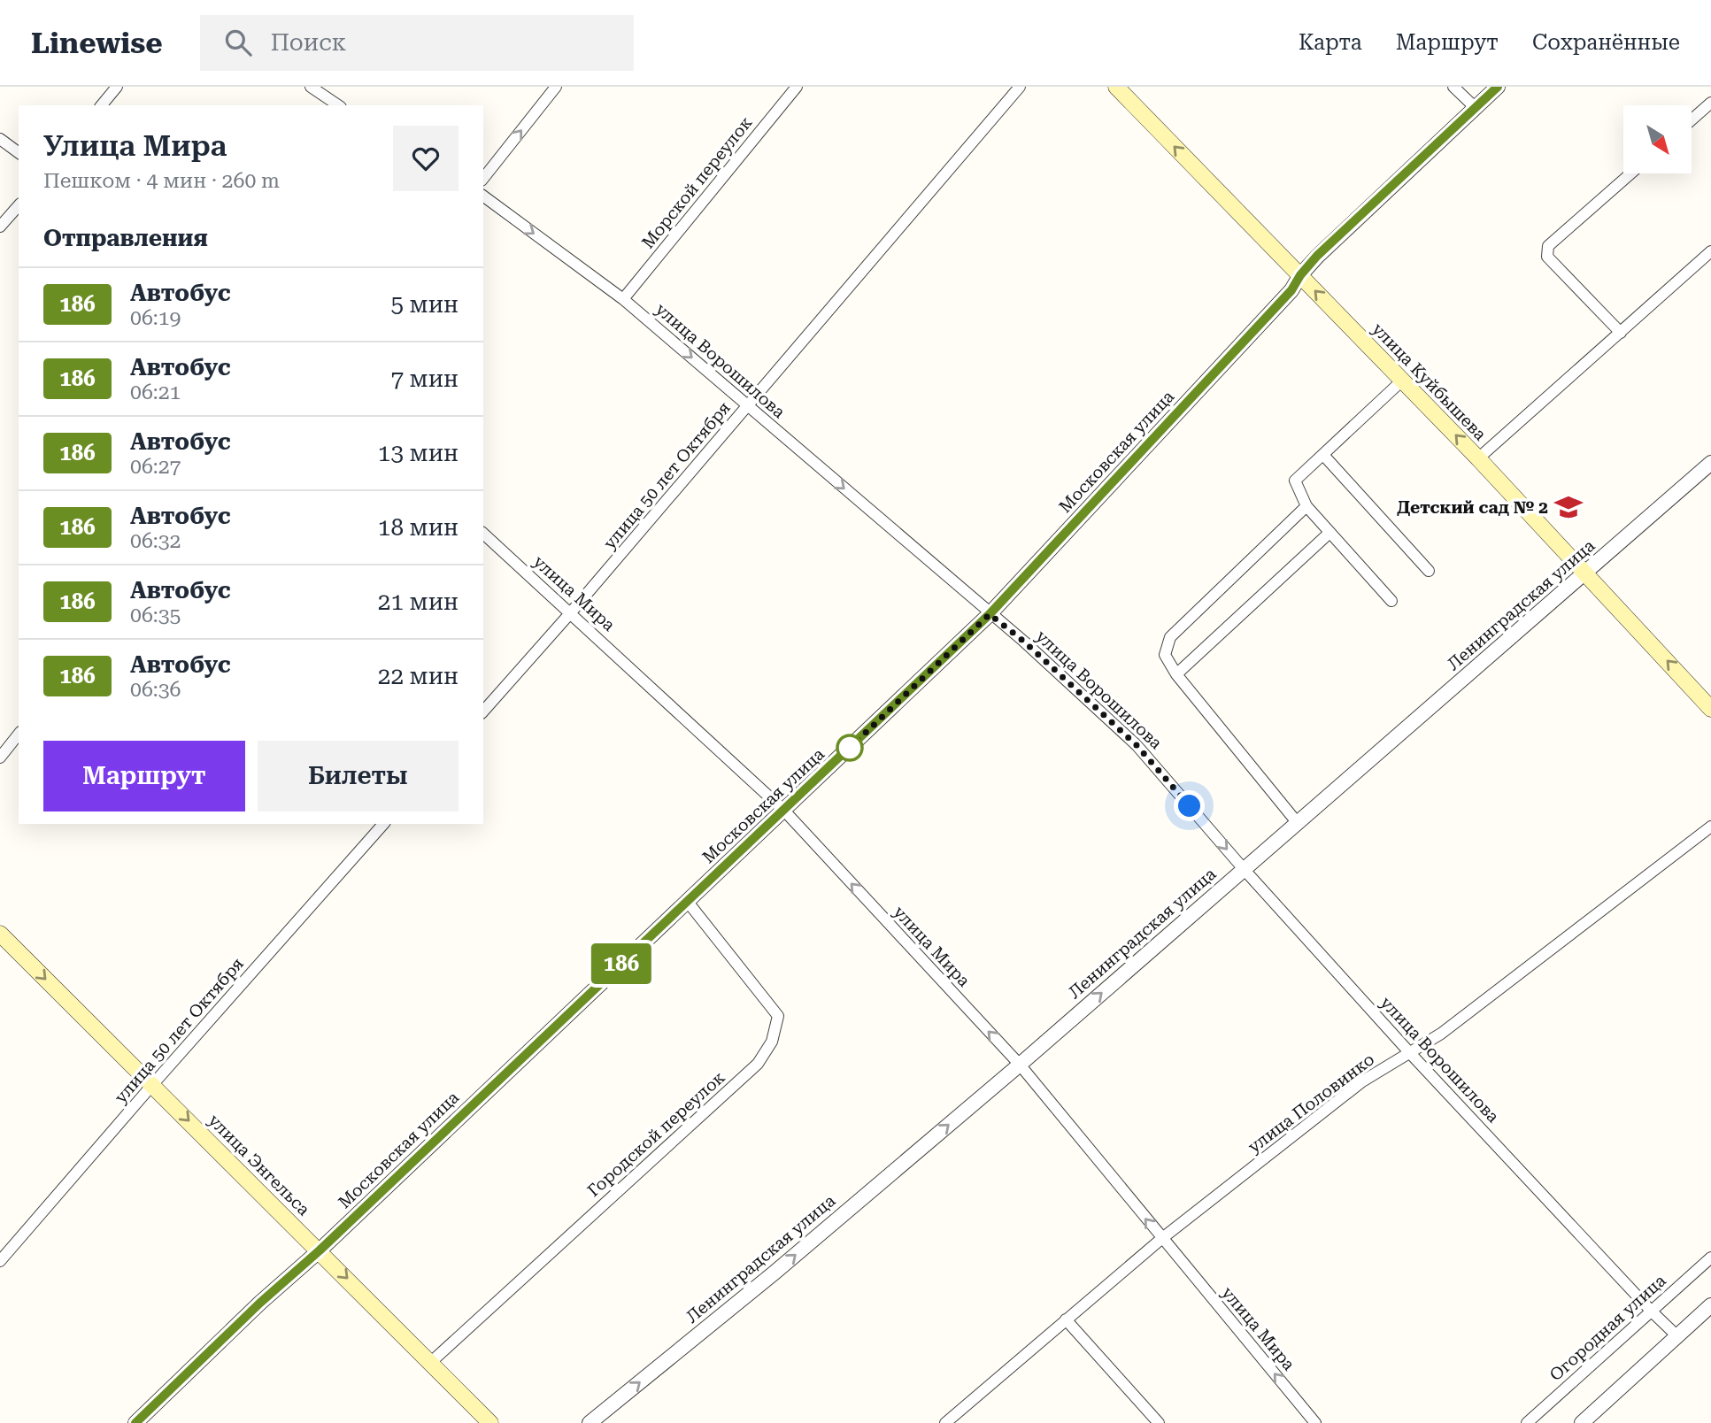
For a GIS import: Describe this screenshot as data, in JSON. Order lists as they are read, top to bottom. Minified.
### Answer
{"streets":{"main road":["улица Куйбышева","улица Энгельса"],"street":["Морской переулок","улица Ворошилова","Московская улица","улица 50 лет Октября","улица Мира","Ленинградская улица","улица Половинко","Городской переулок","Огородная улица"]},"crossings":[["Морской переулок","улица Ворошилова"],["улица Ворошилова","Московская улица"],["улица Ворошилова","улица 50 лет Октября"],["улица Ворошилова","Ленинградская улица"],["улица Ворошилова","улица Половинко"],["улица Ворошилова","Огородная улица"],["улица Куйбышева","Московская улица"],["улица Куйбышева","Ленинградская улица"],["Московская улица","улица Мира"],["Московская улица","Городской переулок"],["Московская улица","улица Энгельса"],["улица 50 лет Октября","улица Мира"],["улица 50 лет Октября","улица Энгельса"],["улица Мира","Ленинградская улица"],["улица Мира","улица Половинко"],["Городской переулок","улица Энгельса"]],"one_way":["улица Ворошилова","улица Куйбышева","улица Мира","Ленинградская улица","улица Энгельса"],"places":{"school or university":["Детский сад № 2"]},"lines":["bus line 186"],"north":"bottom right","page":{"header":"Linewise","search":"Поиск","nav":["Карта","Маршрут","Сохранённые"],"on_map":"186","heading":[["Улица Мира","Пешком · 4 мин · 260 m"],"Отправления"],"list":[{"mark":"186","name":"Автобус","note":"06:19","value":"5 мин"},{"mark":"186","name":"Автобус","note":"06:21","value":"7 мин"},{"mark":"186","name":"Автобус","note":"06:27","value":"13 мин"},{"mark":"186","name":"Автобус","note":"06:32","value":"18 мин"},{"mark":"186","name":"Автобус","note":"06:35","value":"21 мин"},{"mark":"186","name":"Автобус","note":"06:36","value":"22 мин"}],"buttons":["Маршрут","Билеты"]}}
